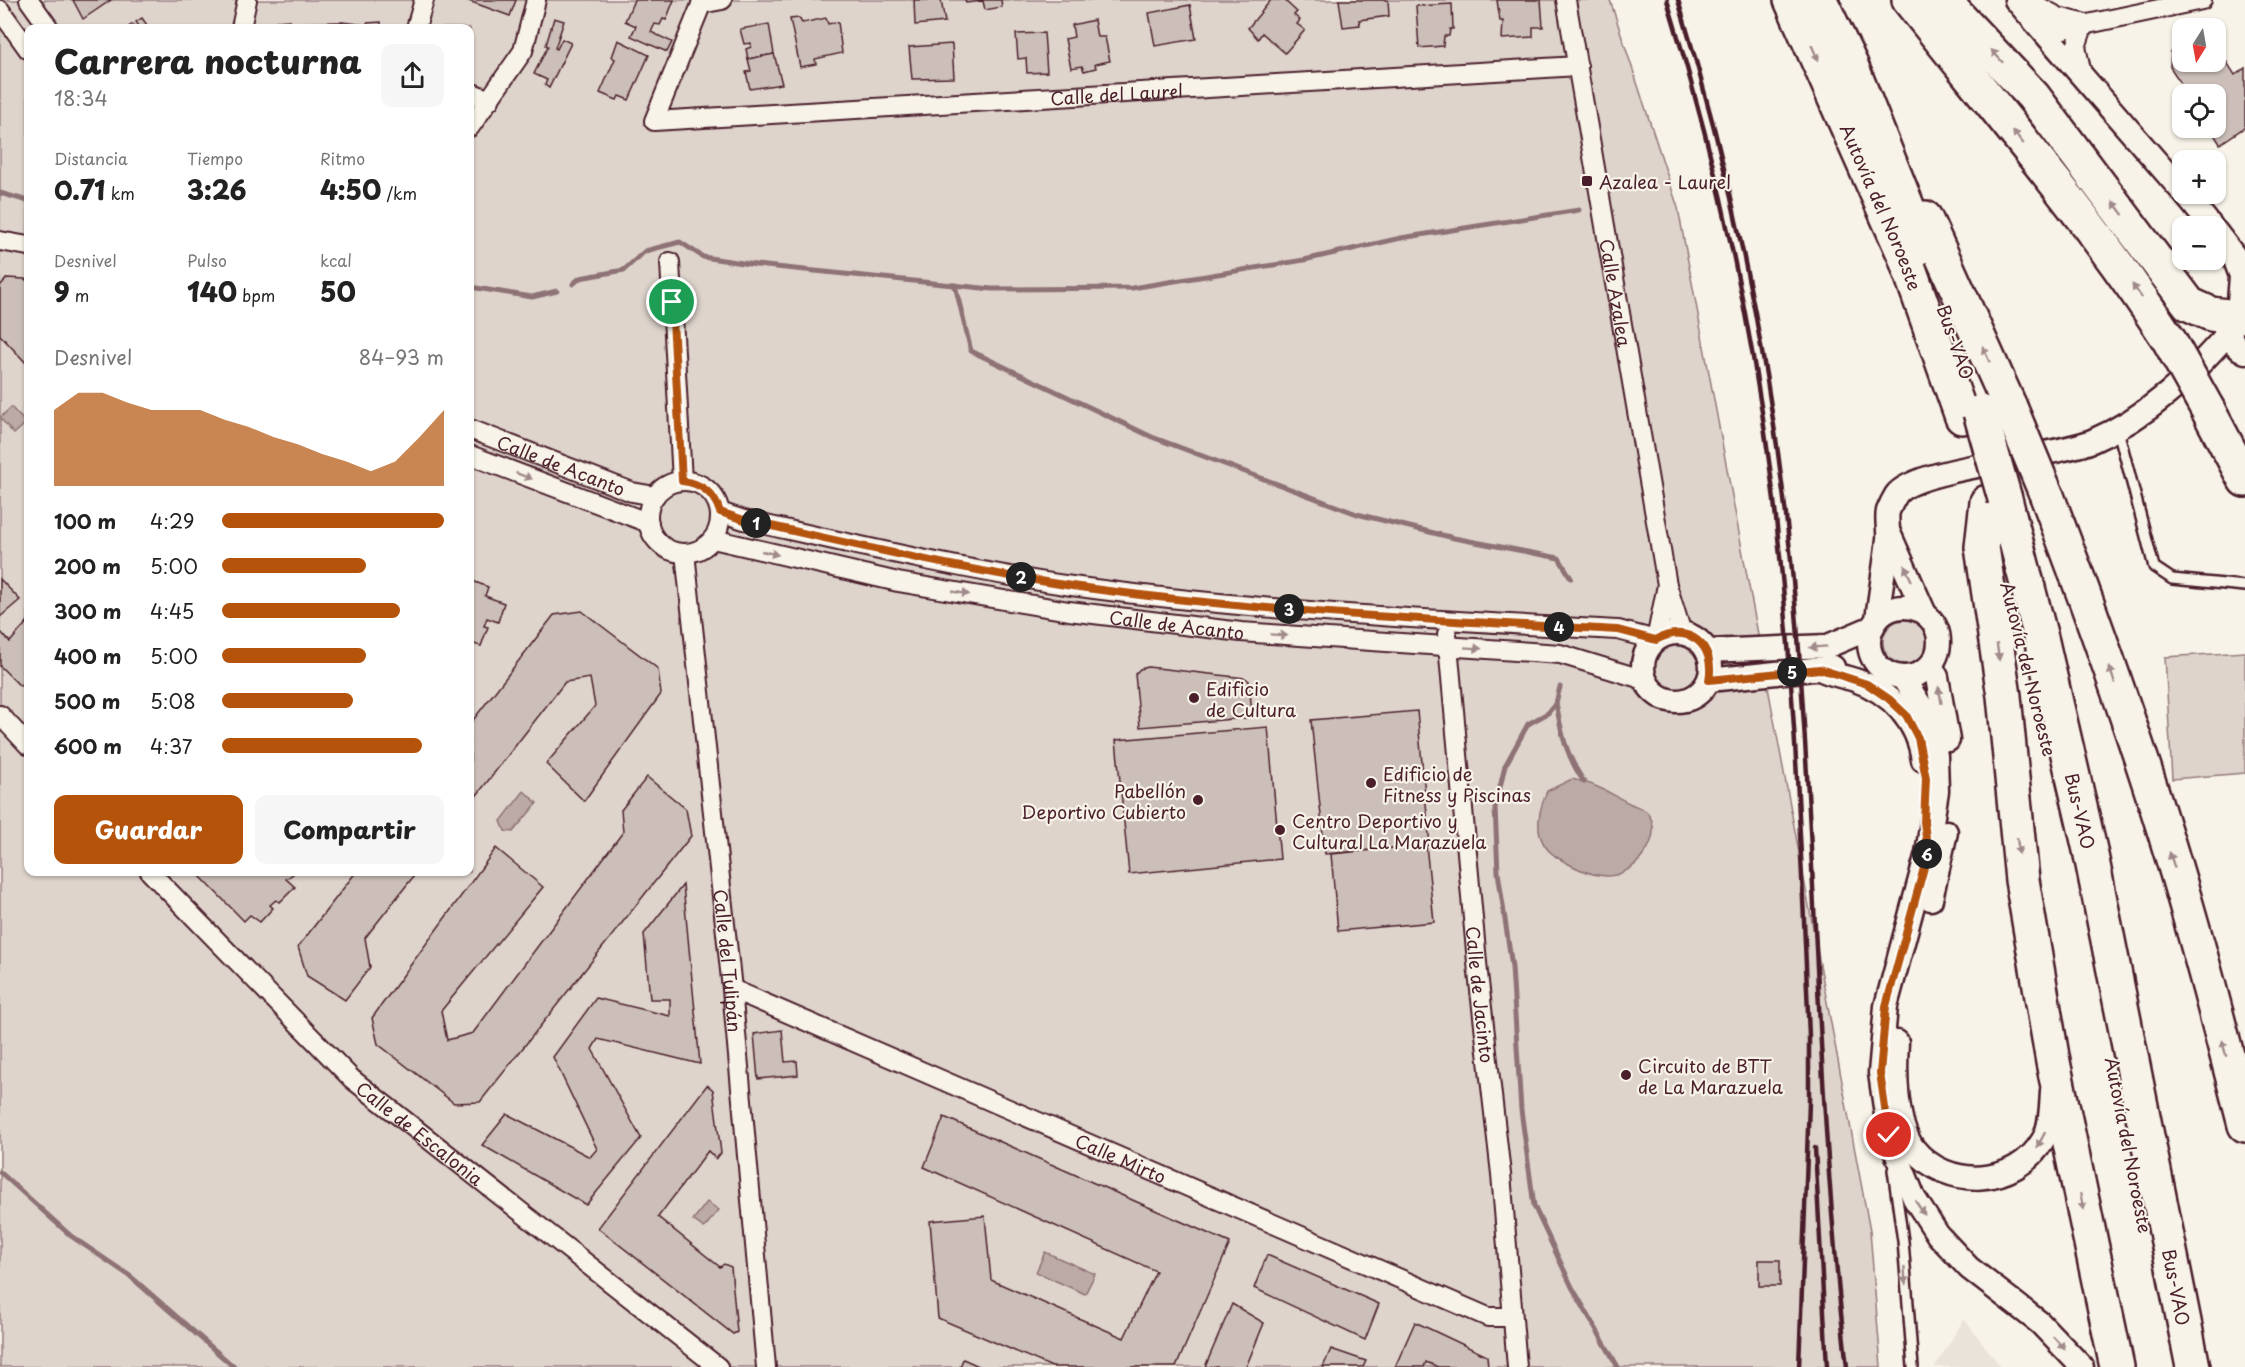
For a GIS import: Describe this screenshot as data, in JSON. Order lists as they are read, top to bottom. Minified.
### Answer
{"streets":{"highway":["Autovía del Noroeste","Bus-VAO"],"street":["Calle del Laurel","Calle Azalea","Calle de Acanto","Calle del Tulipán","Calle de Jacinto","Calle de Escalonia","Calle Mirto"]},"crossings":[["Calle del Laurel","Calle Azalea"],["Autovía del Noroeste","Bus-VAO"],["Calle Azalea","Calle de Acanto"],["Calle de Acanto","Calle del Tulipán"],["Calle de Acanto","Calle de Jacinto"],["Calle del Tulipán","Calle Mirto"],["Calle de Jacinto","Calle Mirto"]],"places":{"transit":["Azalea - Laurel"],"other":["Edificio de Cultura","Edificio de Fitness y Piscinas","Pabellón Deportivo Cubierto","Centro Deportivo y Cultural La Marazuela","Circuito de BTT de La Marazuela"]},"north":"bottom","page":{"map_buttons":["+","−"],"heading":["Carrera nocturna","18:34"],"stats":[["Distancia","0.71 km"],["Tiempo","3:26"],["Ritmo","4:50 /km"],["Desnivel","9 m"],["Pulso","140 bpm"],["kcal","50"]],"chart":["Desnivel","84–93 m"],"list":[{"name":"100 m","note":"4:29"},{"name":"200 m","note":"5:00"},{"name":"300 m","note":"4:45"},{"name":"400 m","note":"5:00"},{"name":"500 m","note":"5:08"},{"name":"600 m","note":"4:37"}],"pins":["1","2","3","4","5","6"],"buttons":["Guardar","Compartir"]}}
